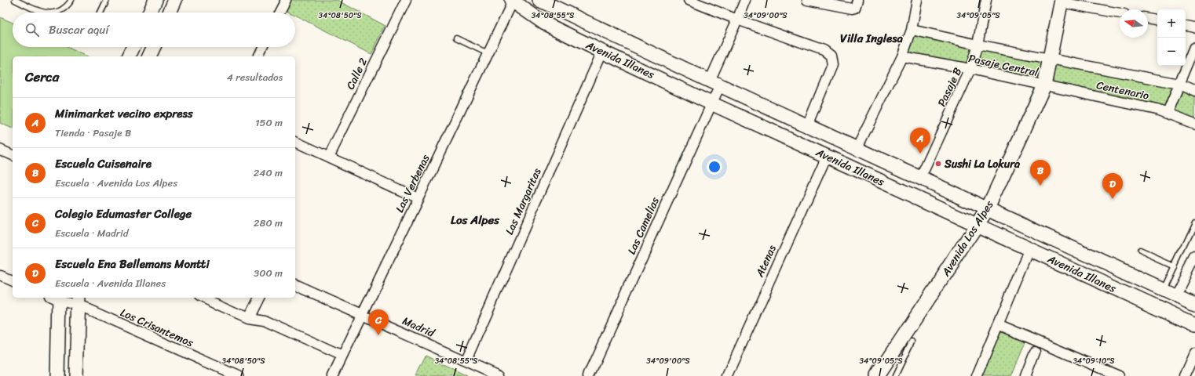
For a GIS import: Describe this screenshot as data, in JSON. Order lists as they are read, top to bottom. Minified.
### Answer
{"streets":{"main road":["Avenida Illanes","Avenida Los Alpes"],"street":["Pasaje Central","Calle 2","Pasaje B","Centenario","Las Verbenas","Las Margaritas","Las Camelias","Atenas","Madrid","Los Crisantemos"]},"crossings":[["Avenida Illanes","Pasaje B"],["Avenida Illanes","Las Verbenas"],["Avenida Illanes","Las Margaritas"],["Avenida Illanes","Las Camelias"],["Avenida Illanes","Avenida Los Alpes"],["Avenida Illanes","Atenas"],["Pasaje Central","Pasaje B"],["Pasaje Central","Centenario"],["Pasaje Central","Avenida Los Alpes"],["Centenario","Avenida Los Alpes"],["Las Verbenas","Madrid"],["Las Margaritas","Madrid"]],"districts":["Villa Inglesa","Los Alpes"],"places":["Sushi La Lokura"],"north":"left","page":{"map_buttons":["+","−"],"search":"Buscar aquí","heading":["Cerca","4 resultados"],"list":[{"mark":"A","name":"Minimarket vecino express","note":"Tienda · Pasaje B","value":"150 m"},{"mark":"B","name":"Escuela Cuisenaire","note":"Escuela · Avenida Los Alpes","value":"240 m"},{"mark":"C","name":"Colegio Edumaster College","note":"Escuela · Madrid","value":"280 m"},{"mark":"D","name":"Escuela Ena Bellemans Montti","note":"Escuela · Avenida Illanes","value":"300 m"}],"pins":["A","B","D","C"]},"coordinates":["34°08'50\"S","34°08'55\"S","34°09'00\"S","34°09'05\"S","34°09'10\"S"]}
